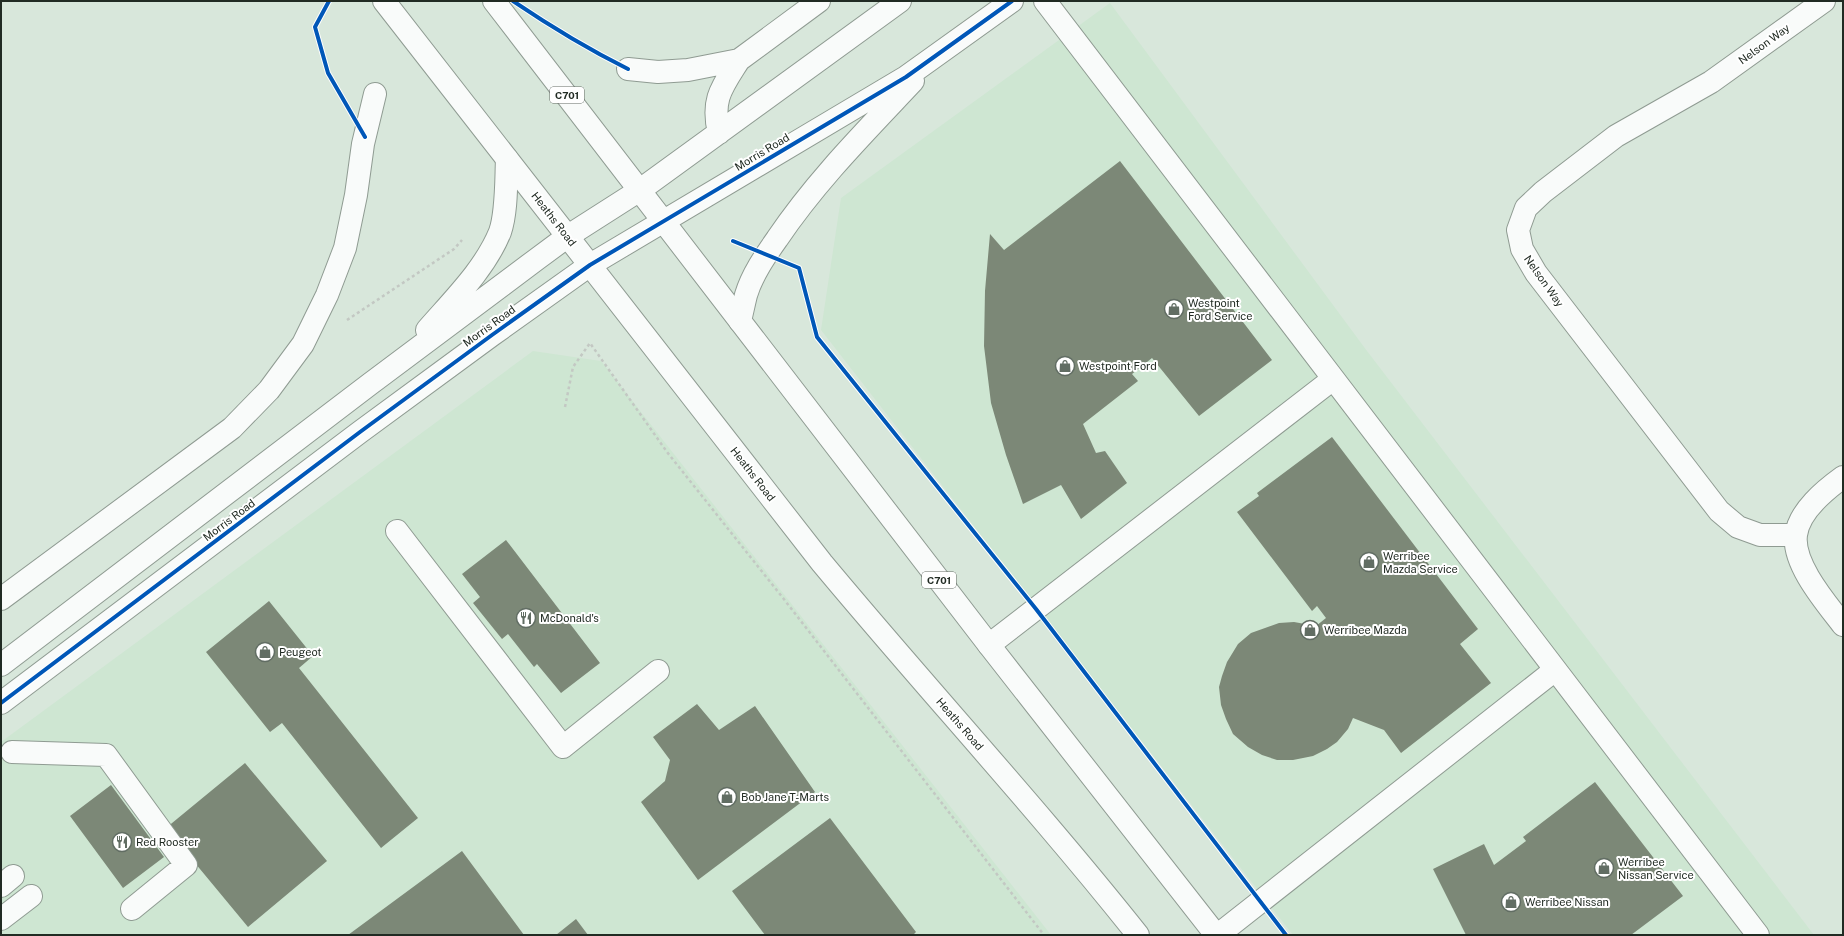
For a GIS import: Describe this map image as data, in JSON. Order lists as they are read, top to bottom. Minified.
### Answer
{"streets":{"street":["Nelson Way","C701","Morris Road","Heaths Road"]},"crossings":[["C701","Morris Road"],["Morris Road","Heaths Road"]],"places":{"shop":["Westpoint Ford Service","Westpoint Ford","Werribee Mazda Service","Werribee Mazda","Peugeot","Bob Jane T-Marts","Werribee Nissan Service","Werribee Nissan"],"restaurant":["McDonald's","Red Rooster"]}}
